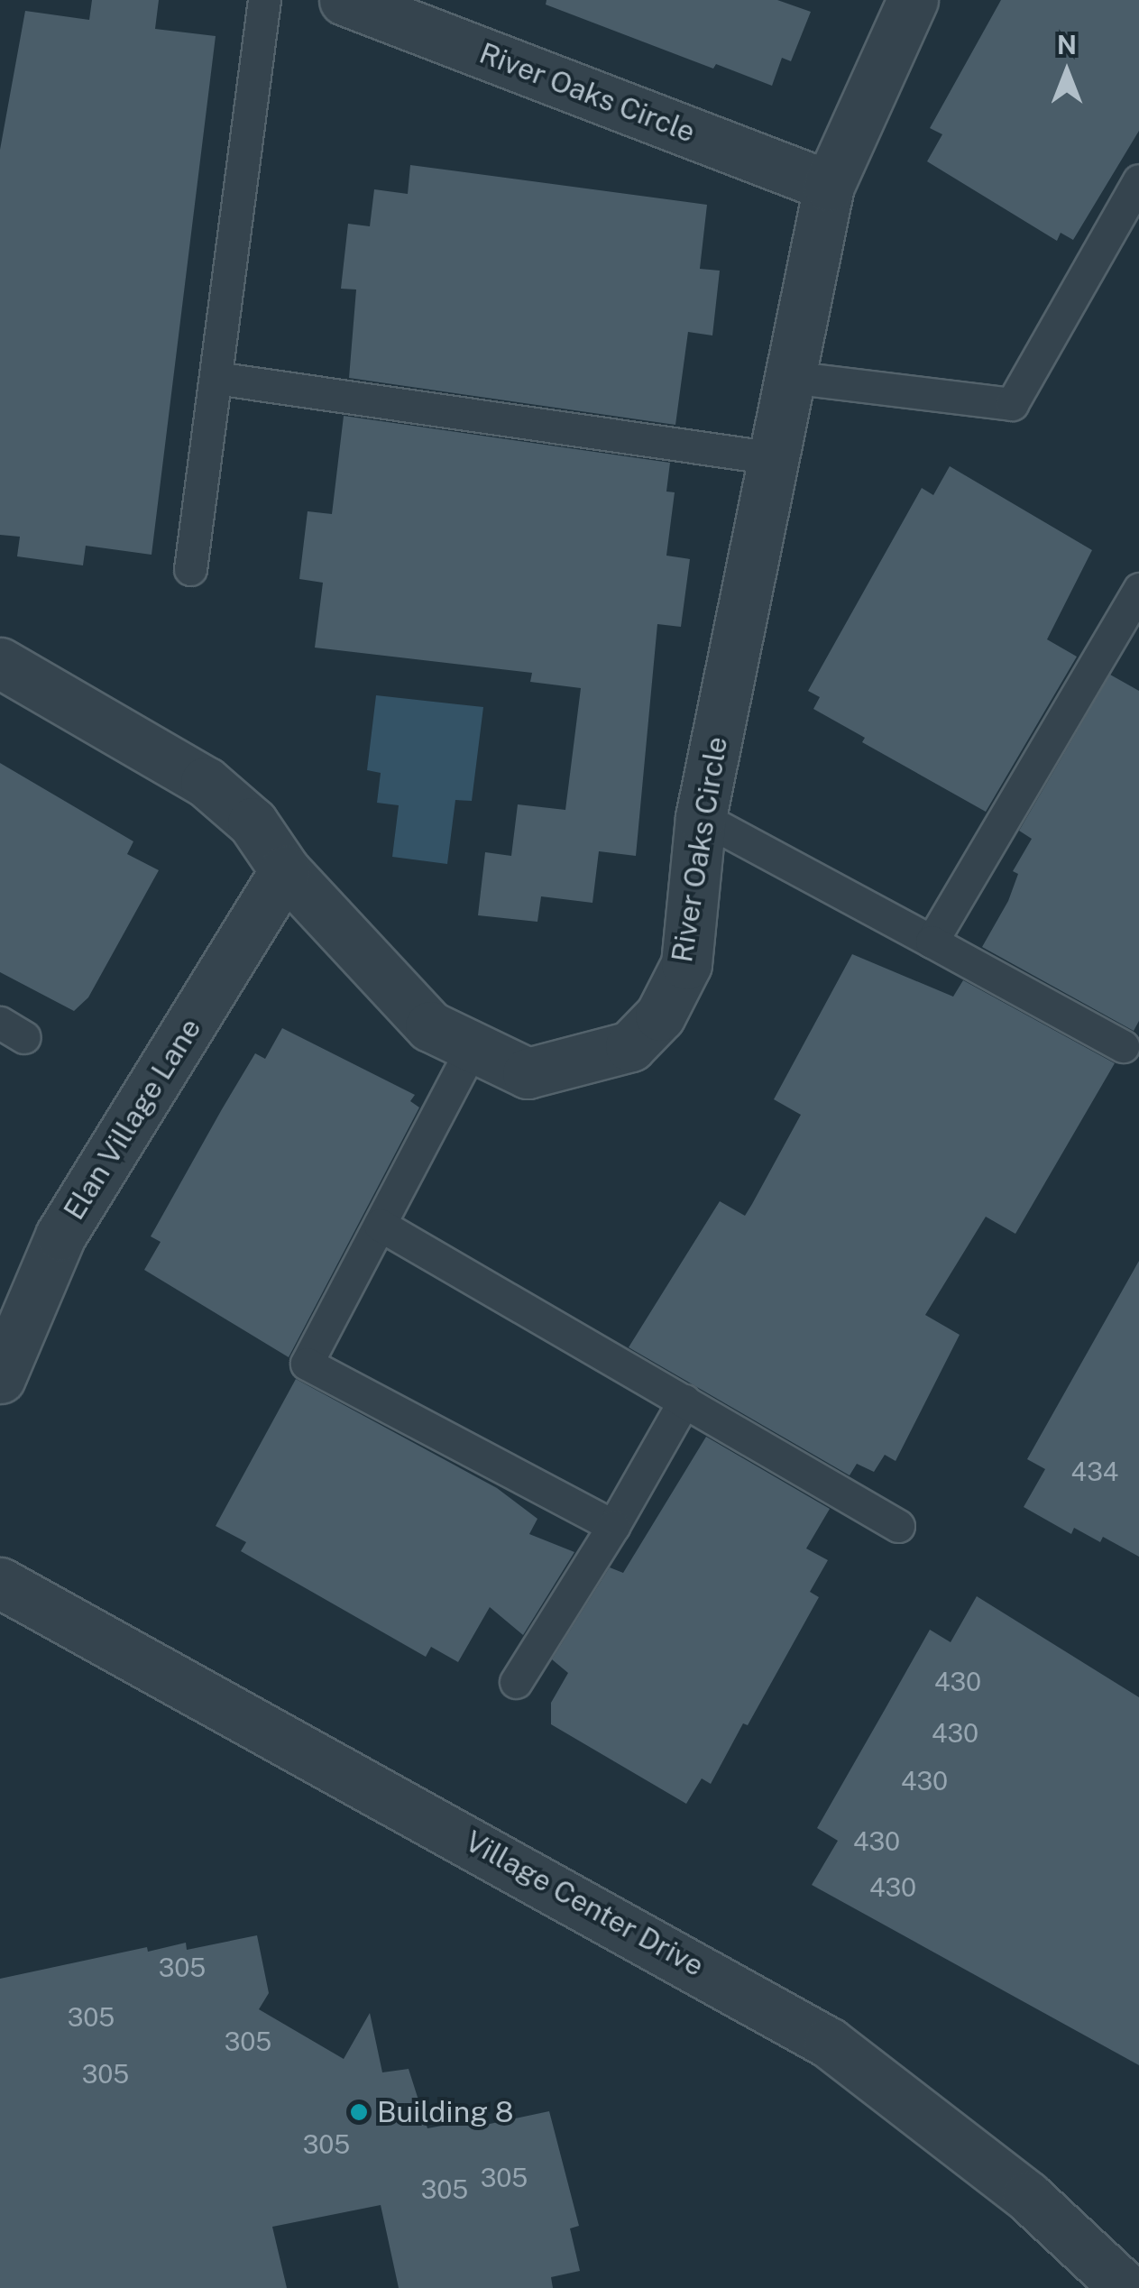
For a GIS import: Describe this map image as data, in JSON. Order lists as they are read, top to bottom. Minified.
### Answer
{"streets":{"street":["River Oaks Circle","Elan Village Lane","Village Center Drive"]},"crossings":[["River Oaks Circle","Elan Village Lane"]],"places":["Building 8"],"house_numbers":["434","430","430","430","430","430","305","305","305","305","305","305","305"],"north":"top"}
